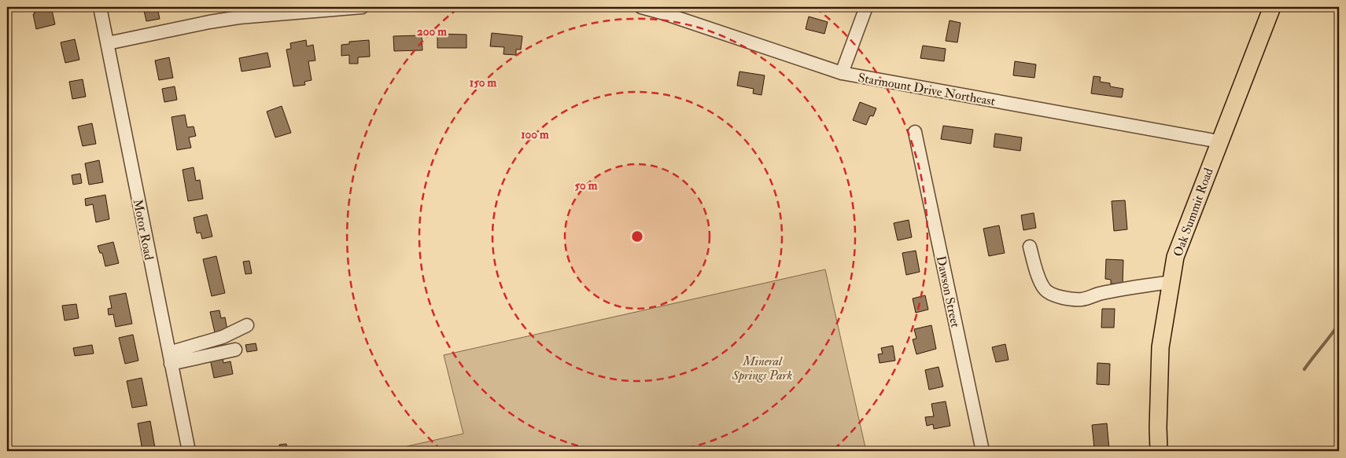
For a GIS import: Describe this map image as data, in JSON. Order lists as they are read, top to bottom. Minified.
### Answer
{"streets":{"main road":["Oak Summit Road"],"street":["Starmount Drive Northeast","Motor Road","Dawson Street"]},"crossings":[["Starmount Drive Northeast","Oak Summit Road"]],"parks":["Mineral Springs Park"],"rings":["200 m","150 m","100 m","50 m"]}
